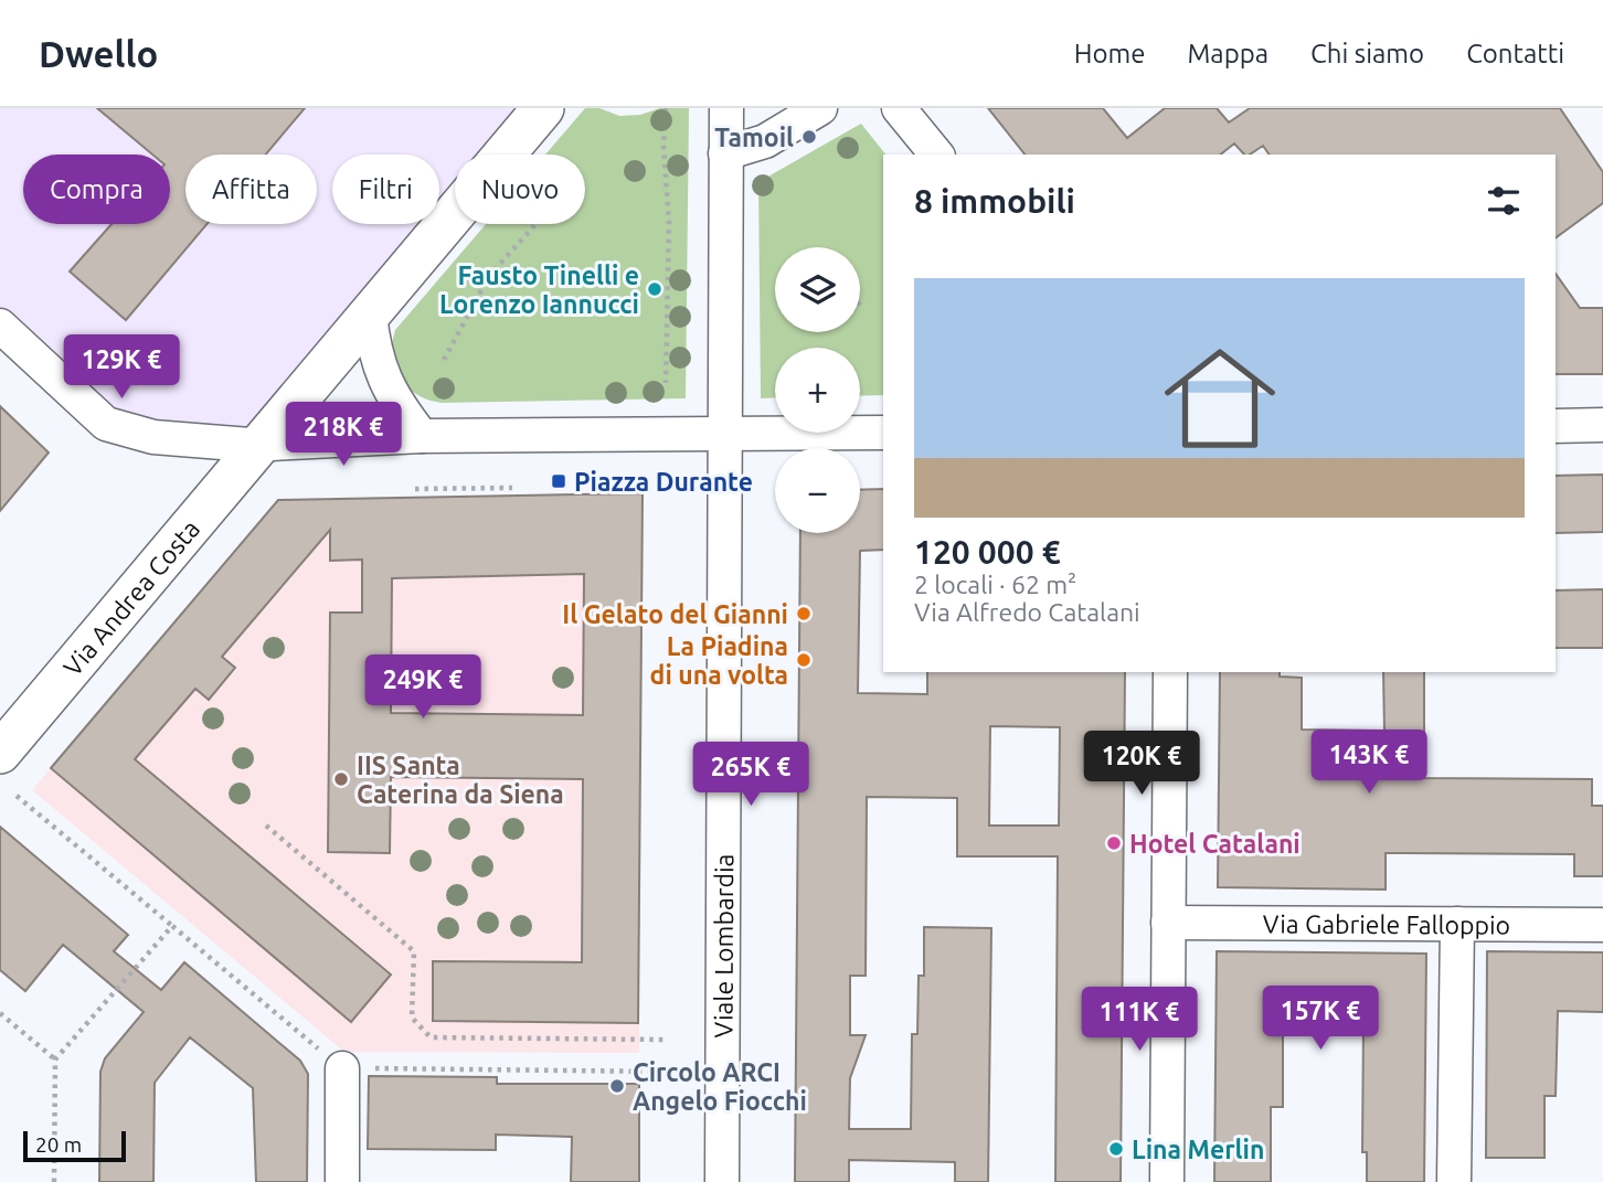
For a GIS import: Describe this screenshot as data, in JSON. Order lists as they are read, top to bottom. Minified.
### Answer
{"streets":{"main road":["Via Andrea Costa"],"street":["Via Gabriele Falloppio","Viale Lombardia"]},"places":{"other":["Tamoil","Fausto Tinelli e Lorenzo Iannucci","Il Gelato del Gianni","La Piadina di una volta","IIS Santa Caterina da Siena","Hotel Catalani","Circolo ARCI Angelo Fiocchi","Lina Merlin"],"transit":["Piazza Durante"]},"scale_bar":"20 m","page":{"header":"Dwello","nav":["Home","Mappa","Chi siamo","Contatti"],"chip":["Compra","Affitta","Filtri","Nuovo"],"heading":"8 immobili","map_buttons":["+","−"],"list":[{"name":"120 000 €","note":"2 locali · 62 m² · Via Alfredo Catalani"}],"price":["129K €","218K €","249K €","143K €","120K €","265K €","157K €","111K €"],"scale":"20 m"}}
